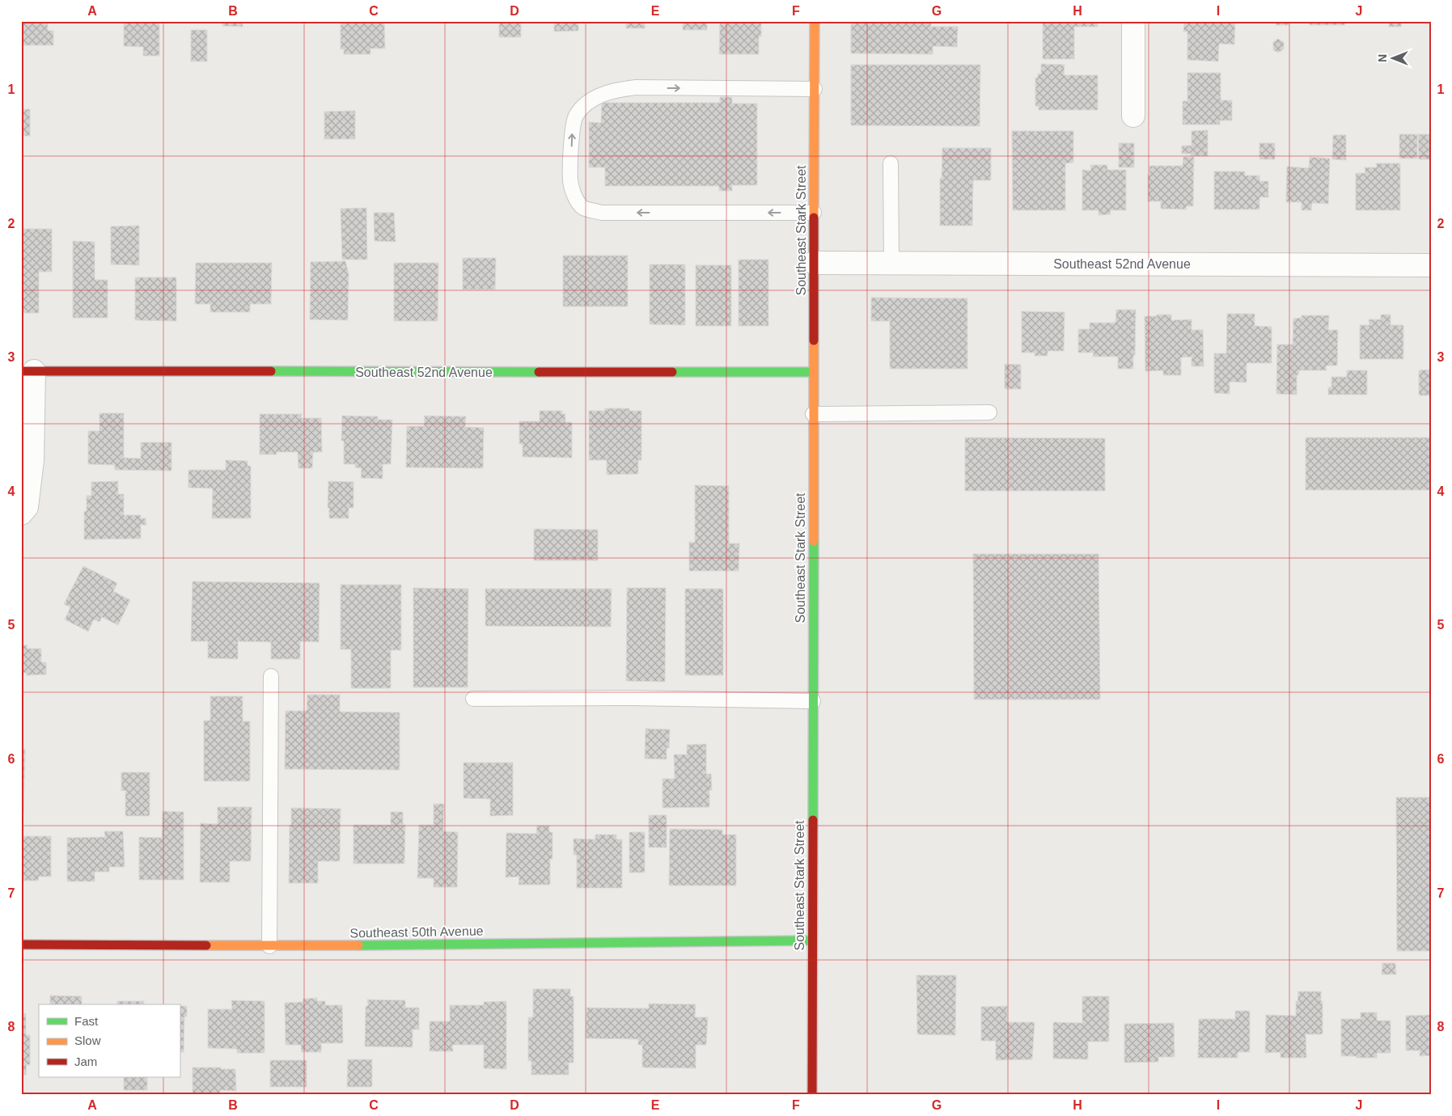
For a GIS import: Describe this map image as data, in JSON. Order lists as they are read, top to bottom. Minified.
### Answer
{"streets":{"street":["Southeast Stark Street","Southeast 52nd Avenue","Southeast 50th Avenue"]},"crossings":[["Southeast Stark Street","Southeast 52nd Avenue"],["Southeast Stark Street","Southeast 50th Avenue"]],"legend":["Fast","Slow","Jam"],"north":"left","grid":{"columns":["A","B","C","D","E","F","G","H","I","J"],"rows":["1","2","3","4","5","6","7","8"]}}
